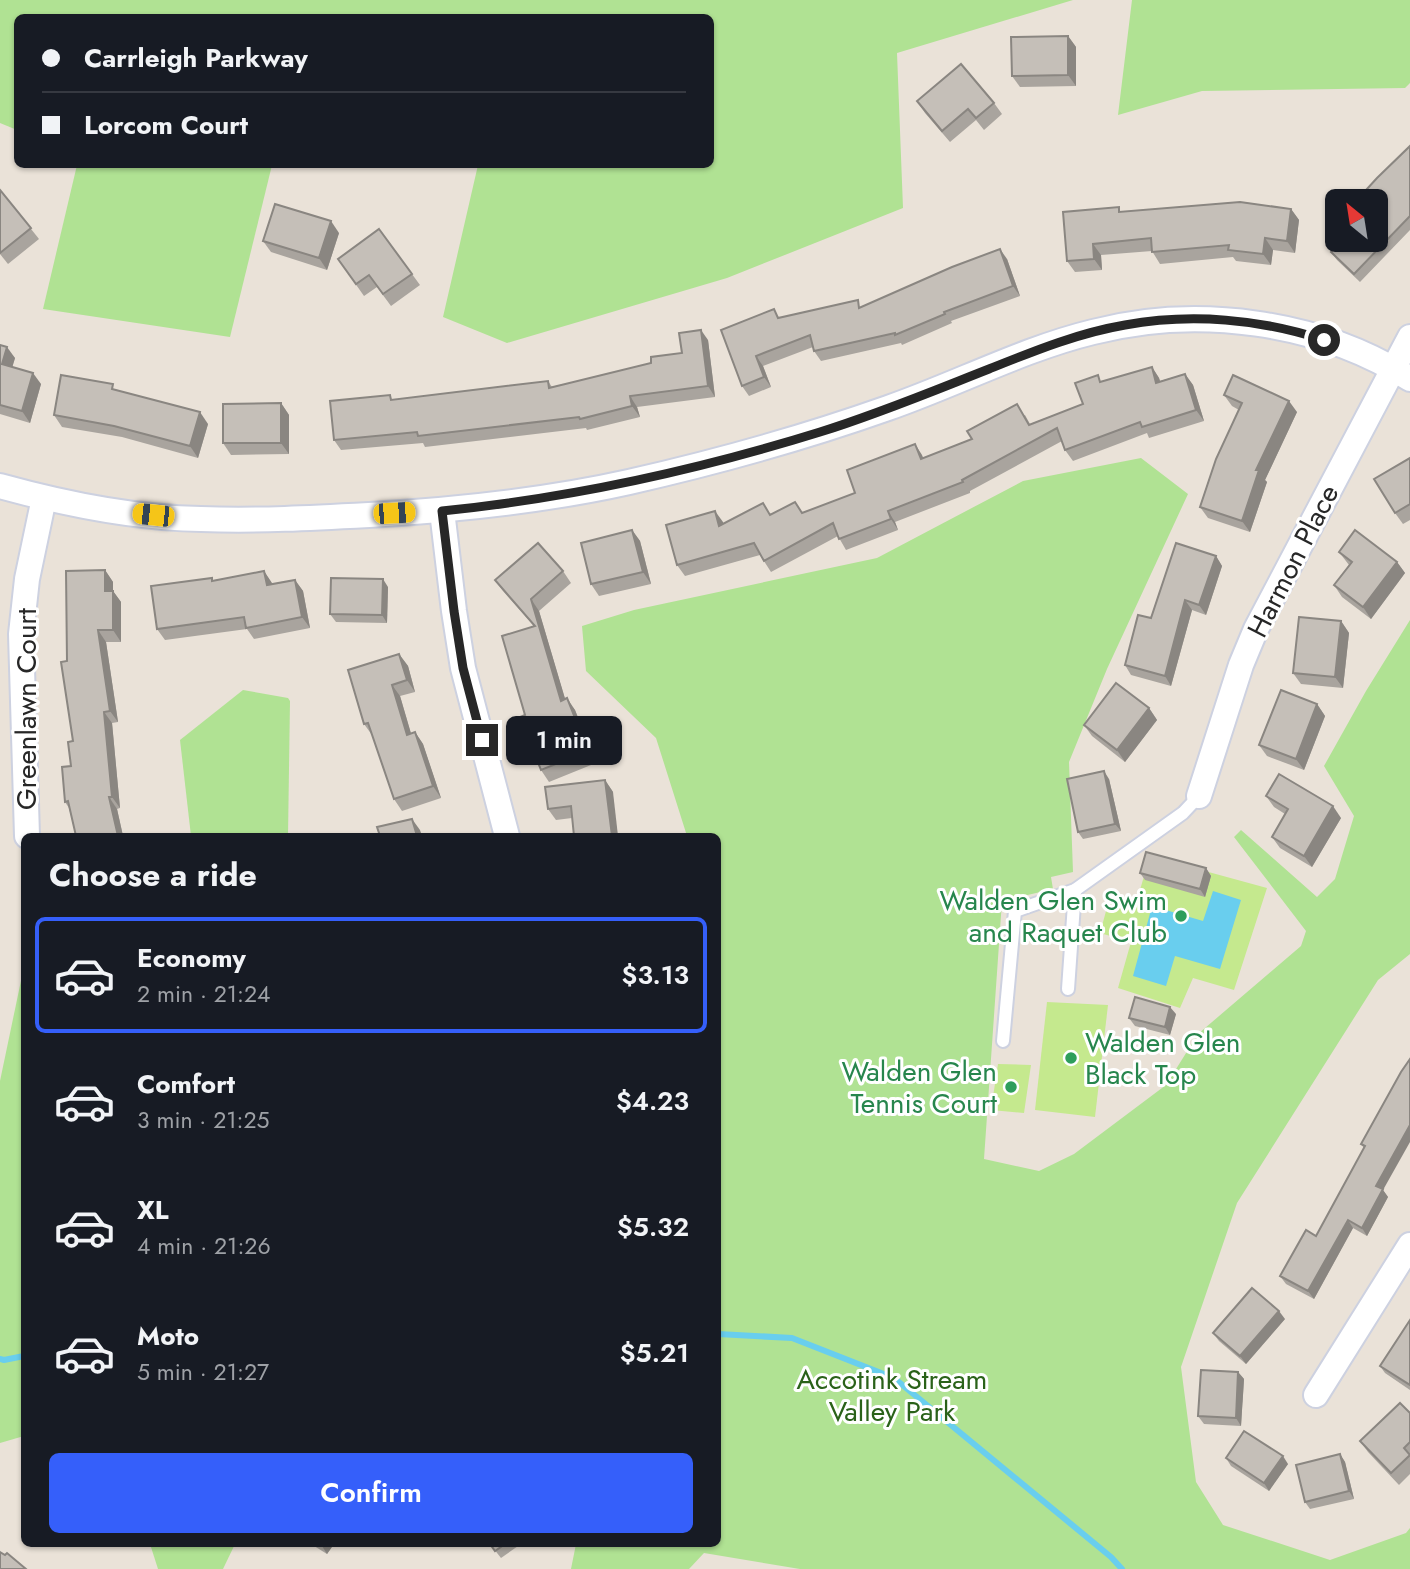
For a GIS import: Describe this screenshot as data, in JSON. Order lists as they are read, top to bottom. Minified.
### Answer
{"streets":{"street":["Harmon Place","Greenlawn Court"]},"parks":["Accotink Stream Valley Park"],"places":["Walden Glen Swim and Raquet Club","Walden Glen Black Top","Walden Glen Tennis Court"],"north":"top left","page":{"banner":["Carrleigh Parkway","Lorcom Court"],"bubble":"1 min","heading":"Choose a ride","list":[{"name":"Economy","note":"2 min · 21:24","value":"$3.13"},{"name":"Comfort","note":"3 min · 21:25","value":"$4.23"},{"name":"XL","note":"4 min · 21:26","value":"$5.32"},{"name":"Moto","note":"5 min · 21:27","value":"$5.21"}],"buttons":"Confirm"}}
